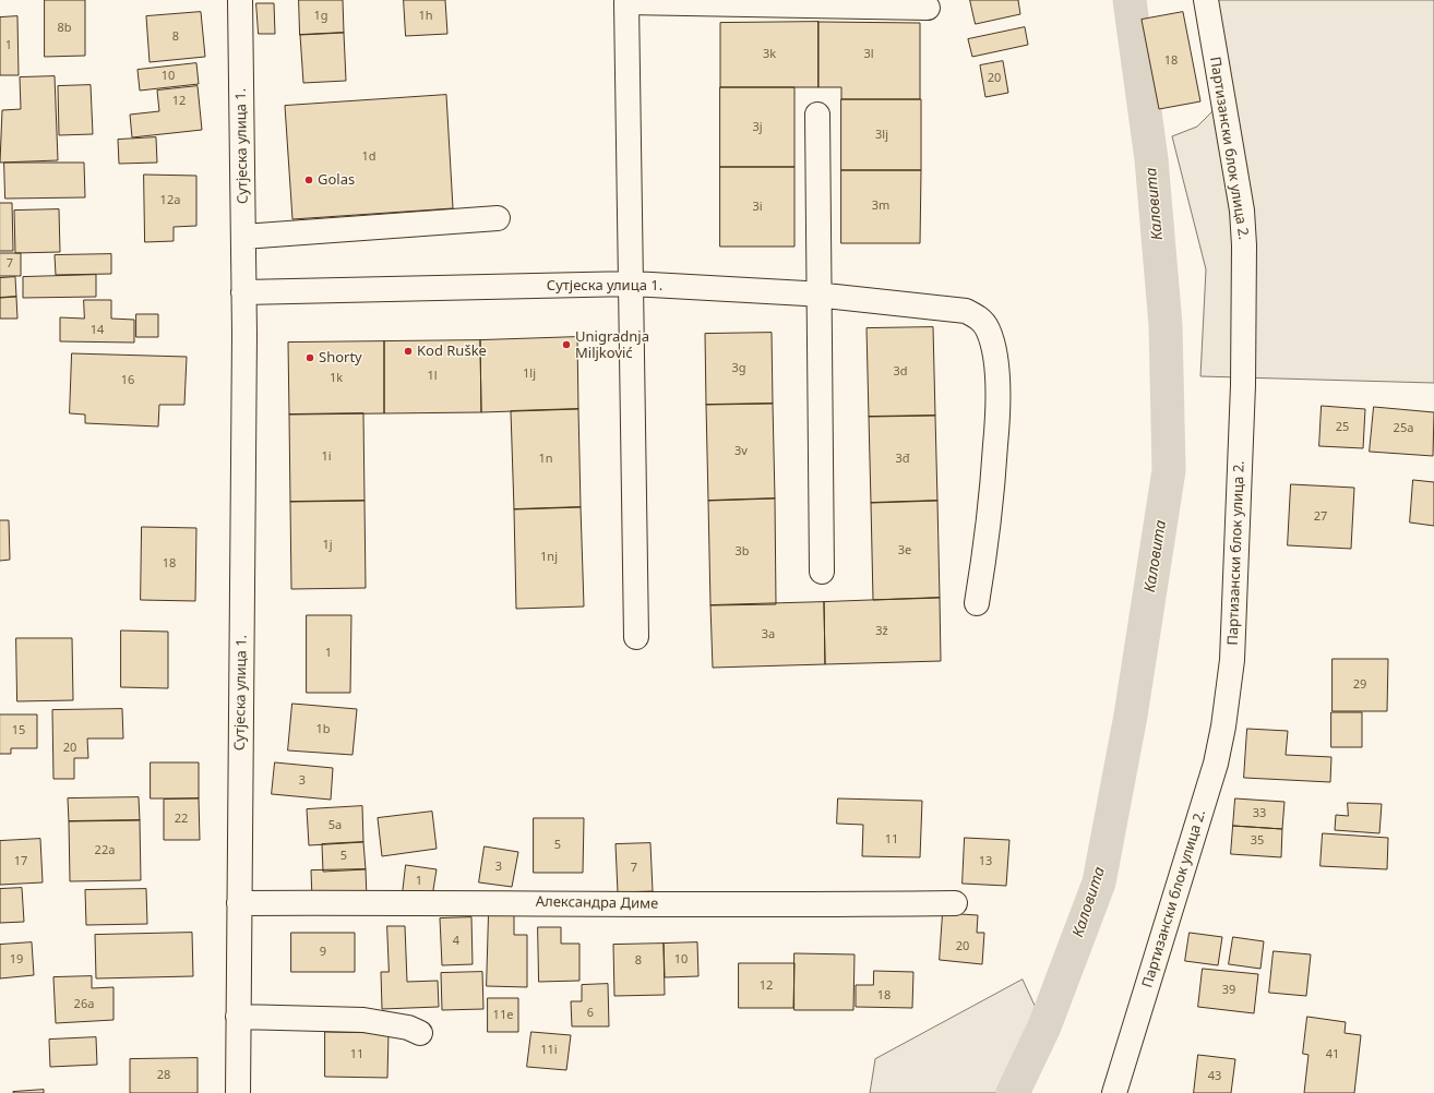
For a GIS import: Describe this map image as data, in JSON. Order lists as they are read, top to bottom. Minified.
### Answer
{"streets":{"street":["Сутјеска улица 1.","Партизански блок улица 2.","Александра Диме"]},"crossings":[["Сутјеска улица 1.","Александра Диме"]],"water":["Каловита"],"places":["Golas","Unigradnja Miljković","Kod Ruške","Shorty"],"house_numbers":["1g","1h","8b","8","1","3k","3l","18","10","20","12","3j","3lj","1d","12a","3m","3i","7","14","3g","3d","1lj","1l","1k","16","25","25a","3v","1i","1n","3đ","27","1j","3e","3b","1nj","18","3ž","3a","1","29","1b","15","20","3","33","22","5a","11","35","5","22a","5","17","13","3","7","1","4","20","9","19","10","8","12","39","18","26a","6","11e","11i","11","41","28","43"]}
